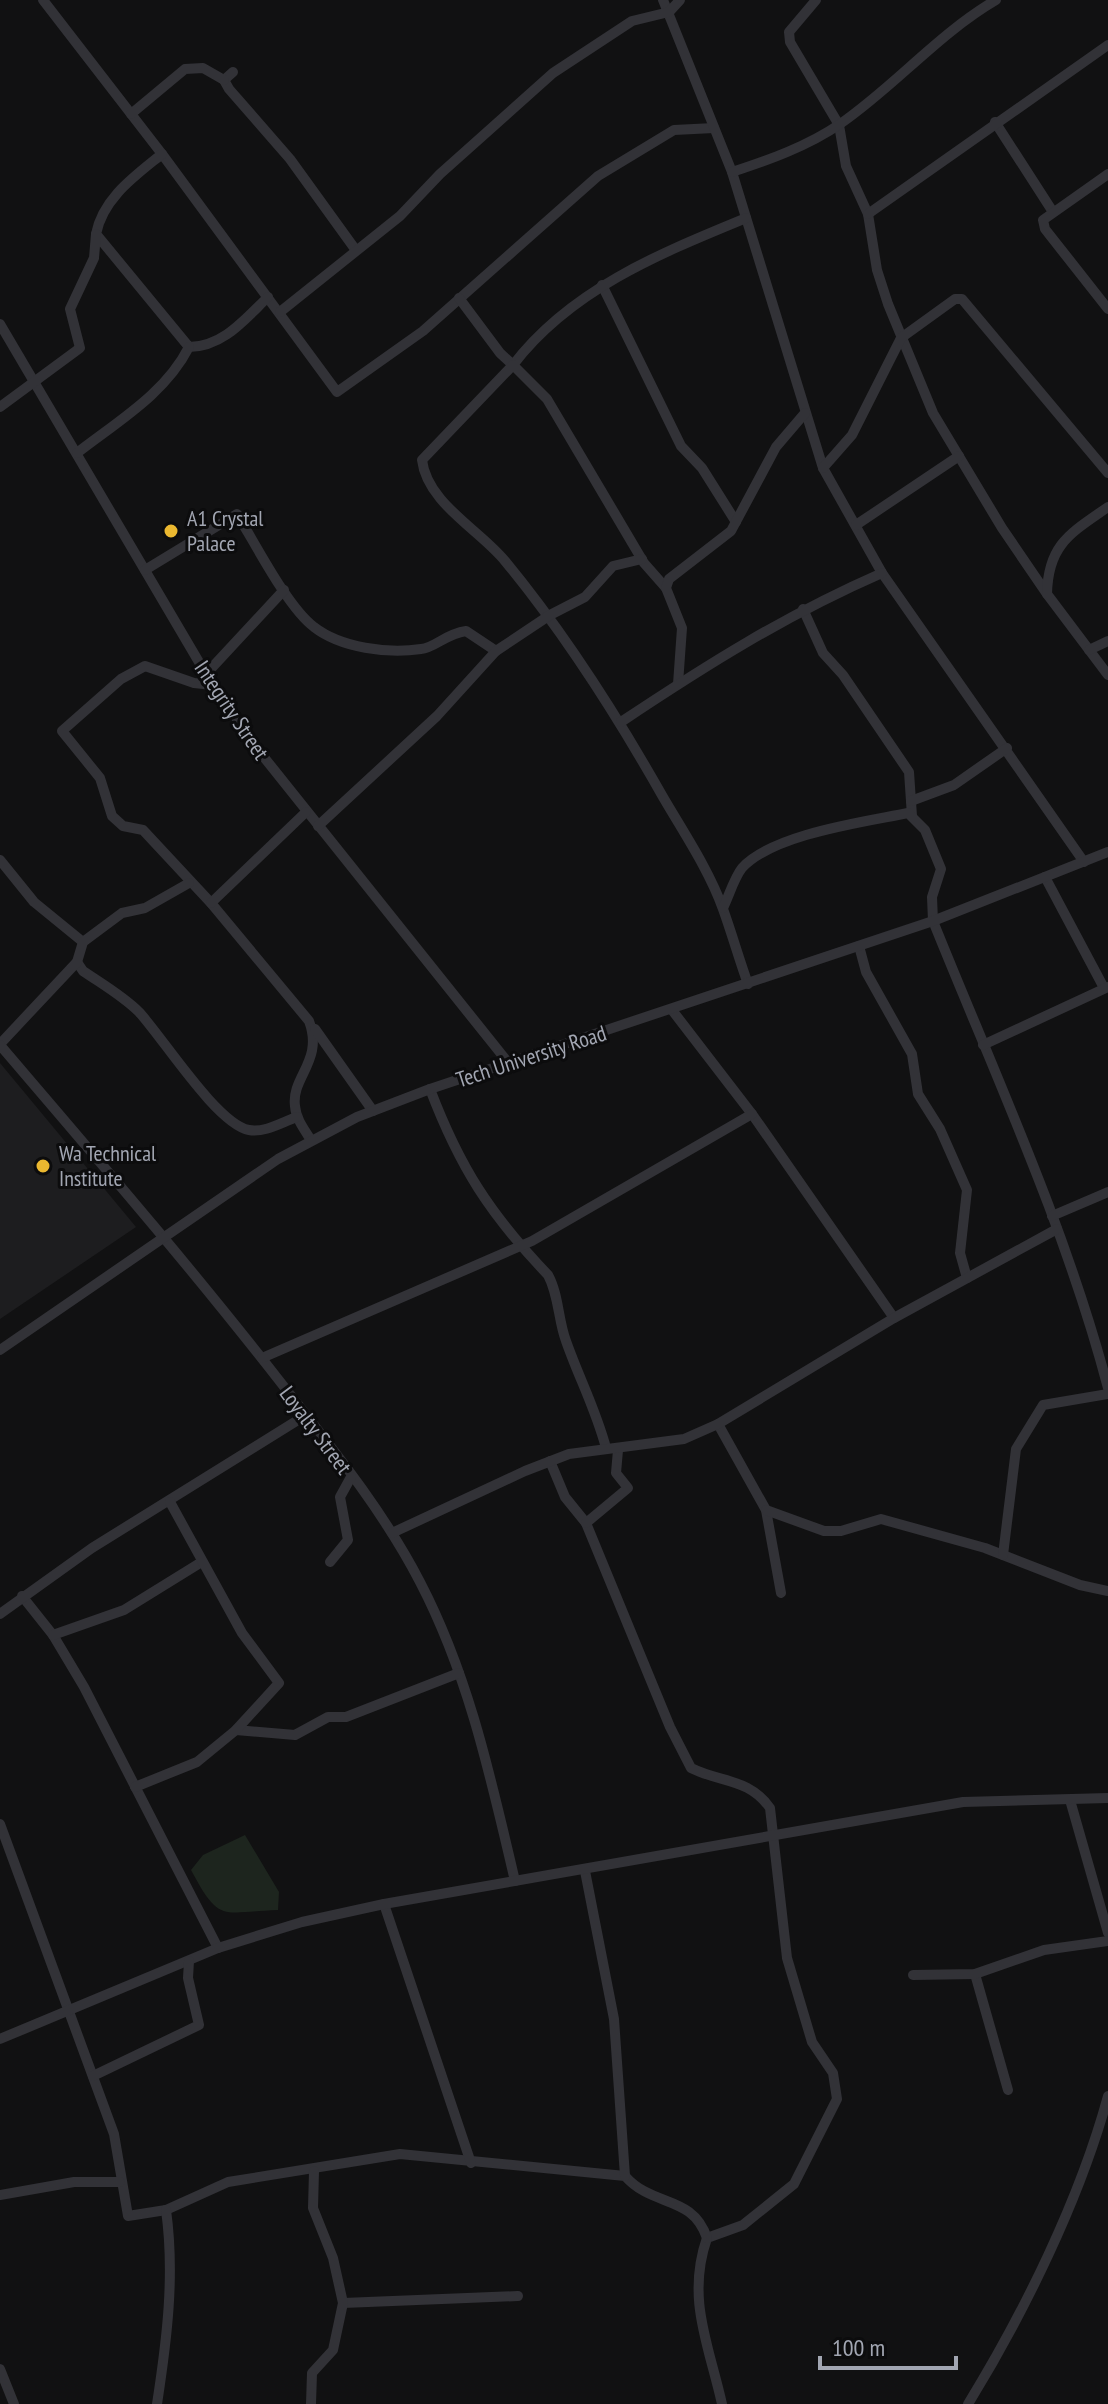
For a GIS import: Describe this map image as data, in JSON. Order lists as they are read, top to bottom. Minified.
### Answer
{"streets":{"street":["Integrity Street","Tech University Road","Loyalty Street"]},"crossings":[["Integrity Street","Tech University Road"],["Tech University Road","Loyalty Street"]],"places":["A1 Crystal Palace","Wa Technical Institute"],"scale_bar":"100 m"}
